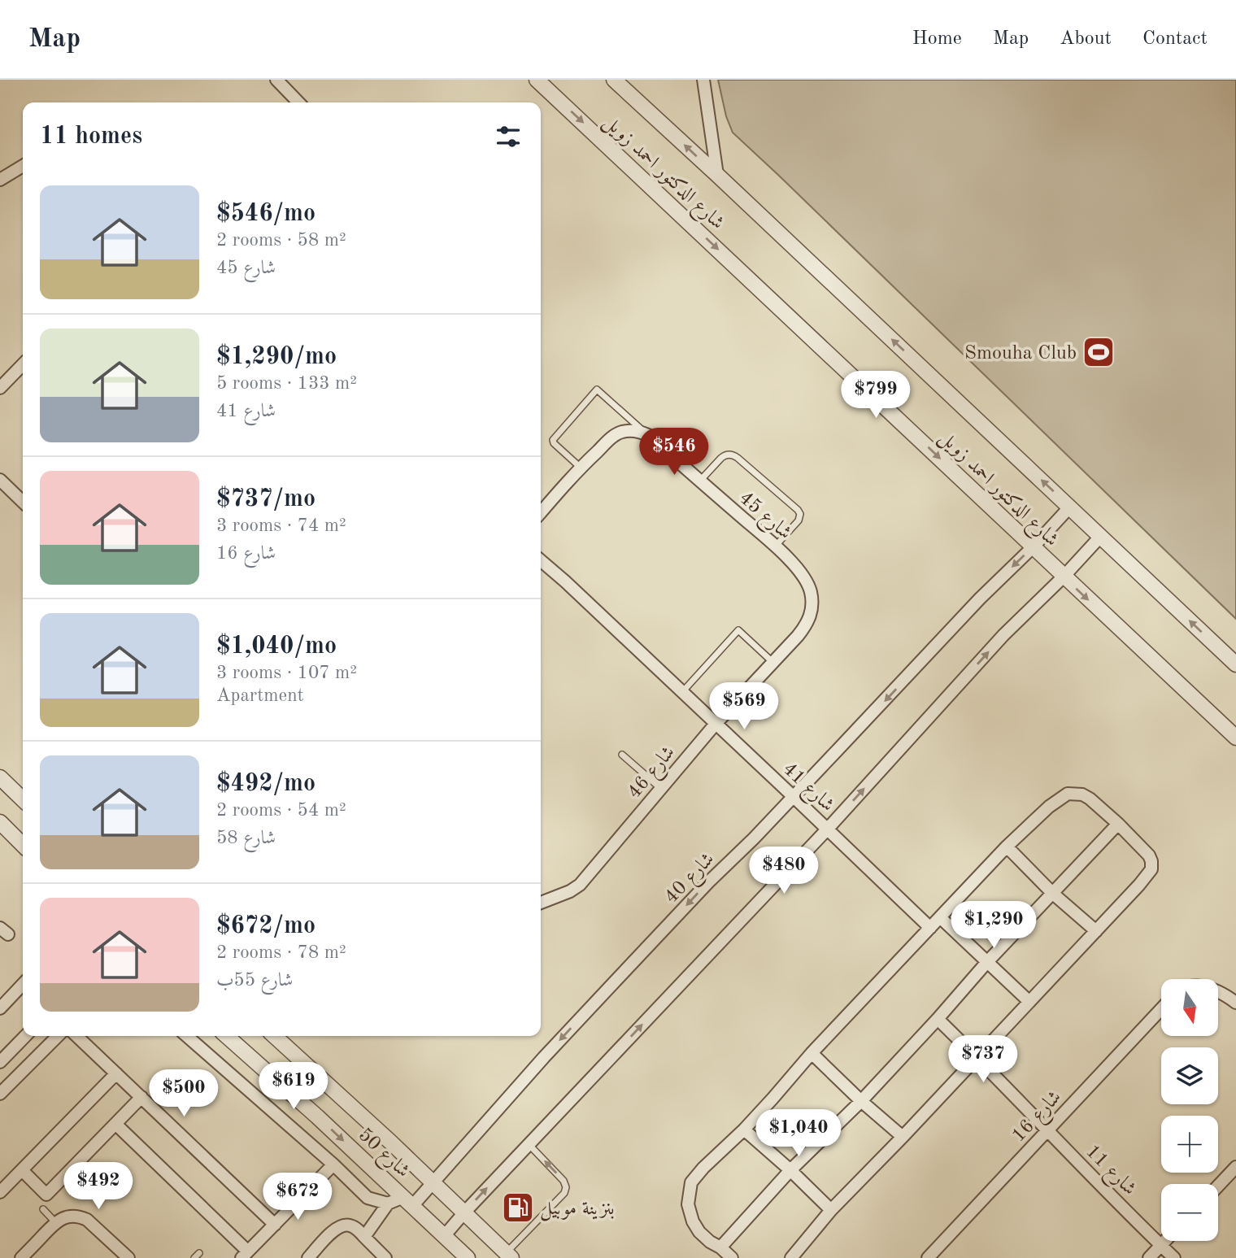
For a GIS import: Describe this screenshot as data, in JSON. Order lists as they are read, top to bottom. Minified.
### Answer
{"streets":{"street":["شارع الدكتور احمد زويل","شارع 45","شارع 46","شارع 41","شارع 40","شارع 16","شارع 50","شارع 11"]},"crossings":[["شارع الدكتور احمد زويل","شارع 40"],["شارع 45","شارع 46"],["شارع 46","شارع 41"],["شارع 41","شارع 40"],["شارع 40","شارع 50"],["شارع 16","شارع 11"]],"places":{"sports":["Smouha Club"],"fuel station":["بنزينة موبيل"]},"north":"bottom","page":{"header":"Map","nav":["Home","Map","About","Contact"],"heading":"11 homes","list":[{"name":"$546/mo","note":"2 rooms · 58 m² · شارع 45"},{"name":"$1,290/mo","note":"5 rooms · 133 m² · شارع 41"},{"name":"$737/mo","note":"3 rooms · 74 m² · شارع 16"},{"name":"$1,040/mo","note":"3 rooms · 107 m² · Apartment"},{"name":"$492/mo","note":"2 rooms · 54 m² · شارع 58"},{"name":"$672/mo","note":"2 rooms · 78 m² · شارع 55ب"}],"price":["$799","$546","$569","$480","$1,290","$737","$619","$500","$1,040","$492","$672"],"map_buttons":["+","−"]}}
